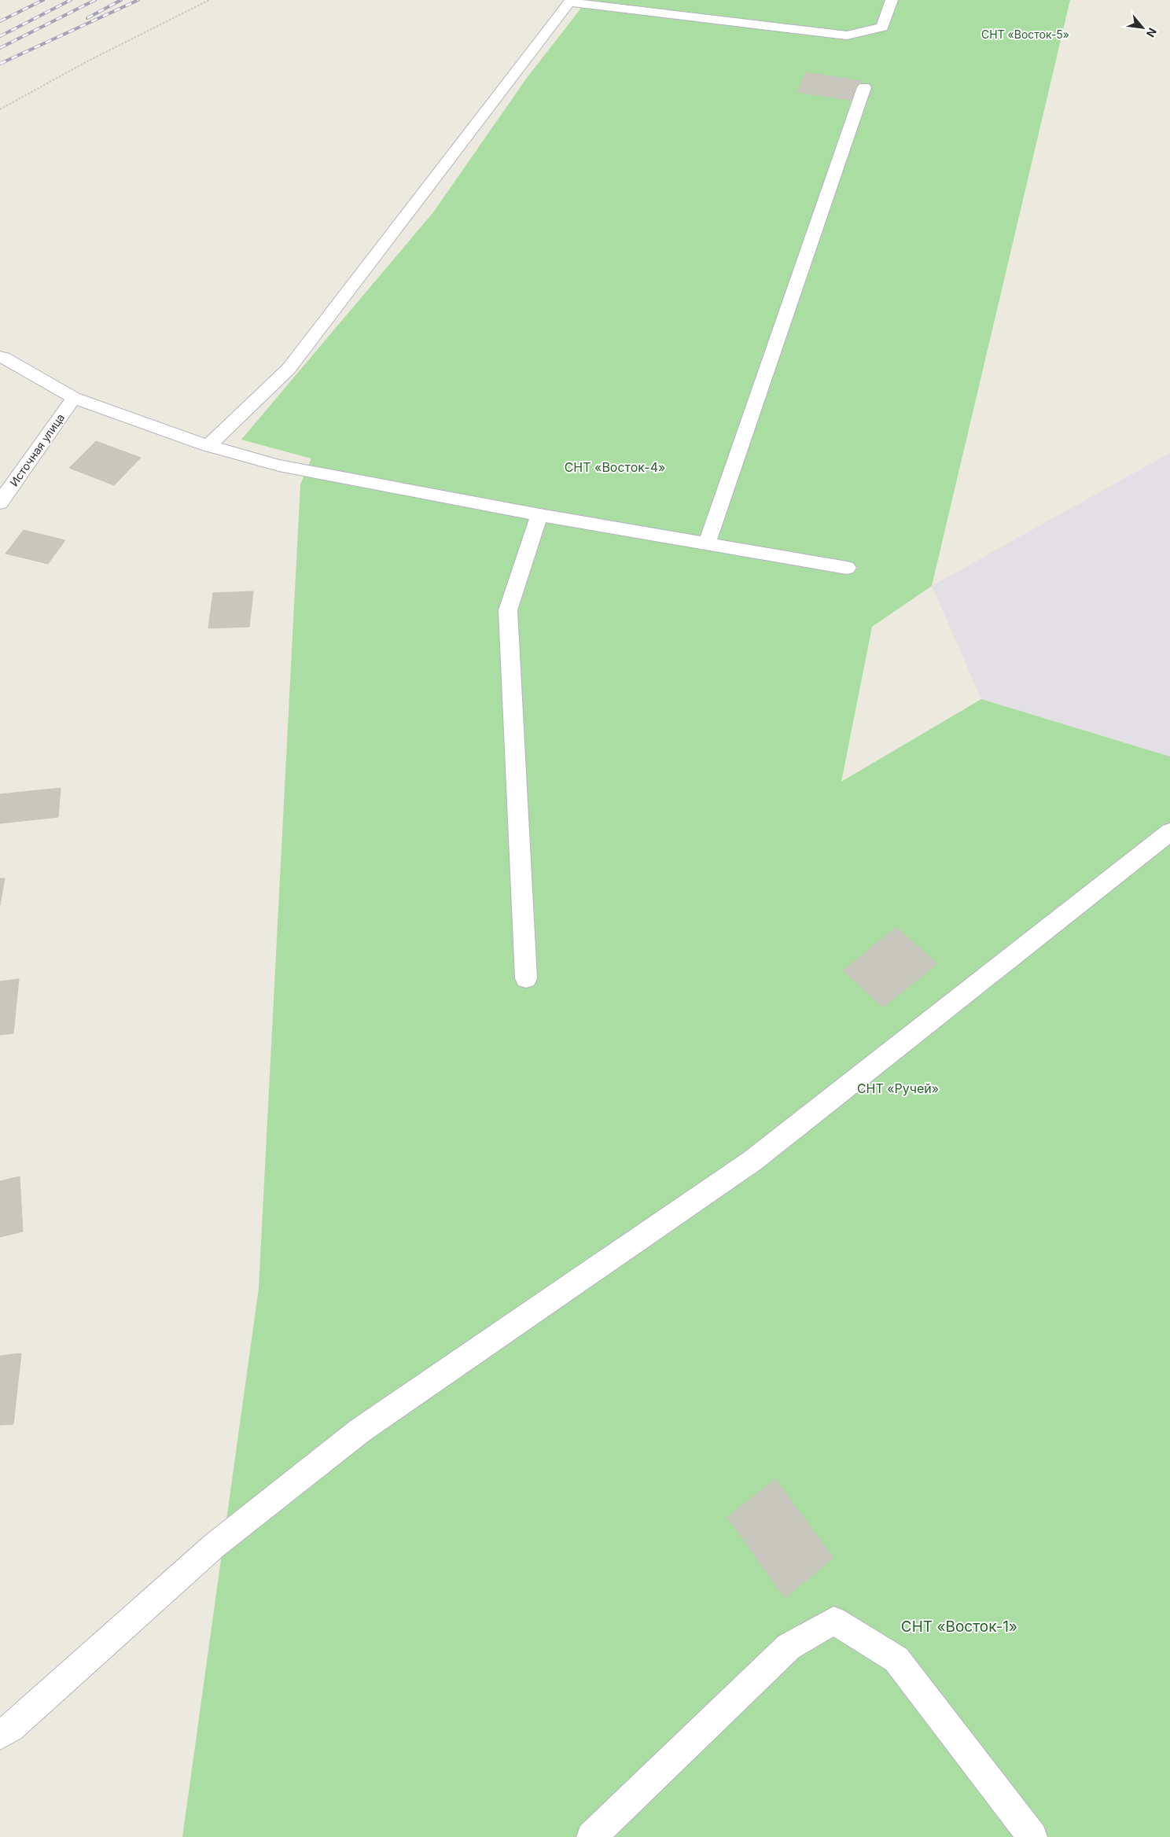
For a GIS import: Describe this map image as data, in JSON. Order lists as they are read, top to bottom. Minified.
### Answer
{"streets":{"street":["Источная улица"]},"parks":["СНТ «Восток-5»","СНТ «Восток-4»","СНТ «Ручей»","СНТ «Восток-1»"],"north":"bottom right"}
